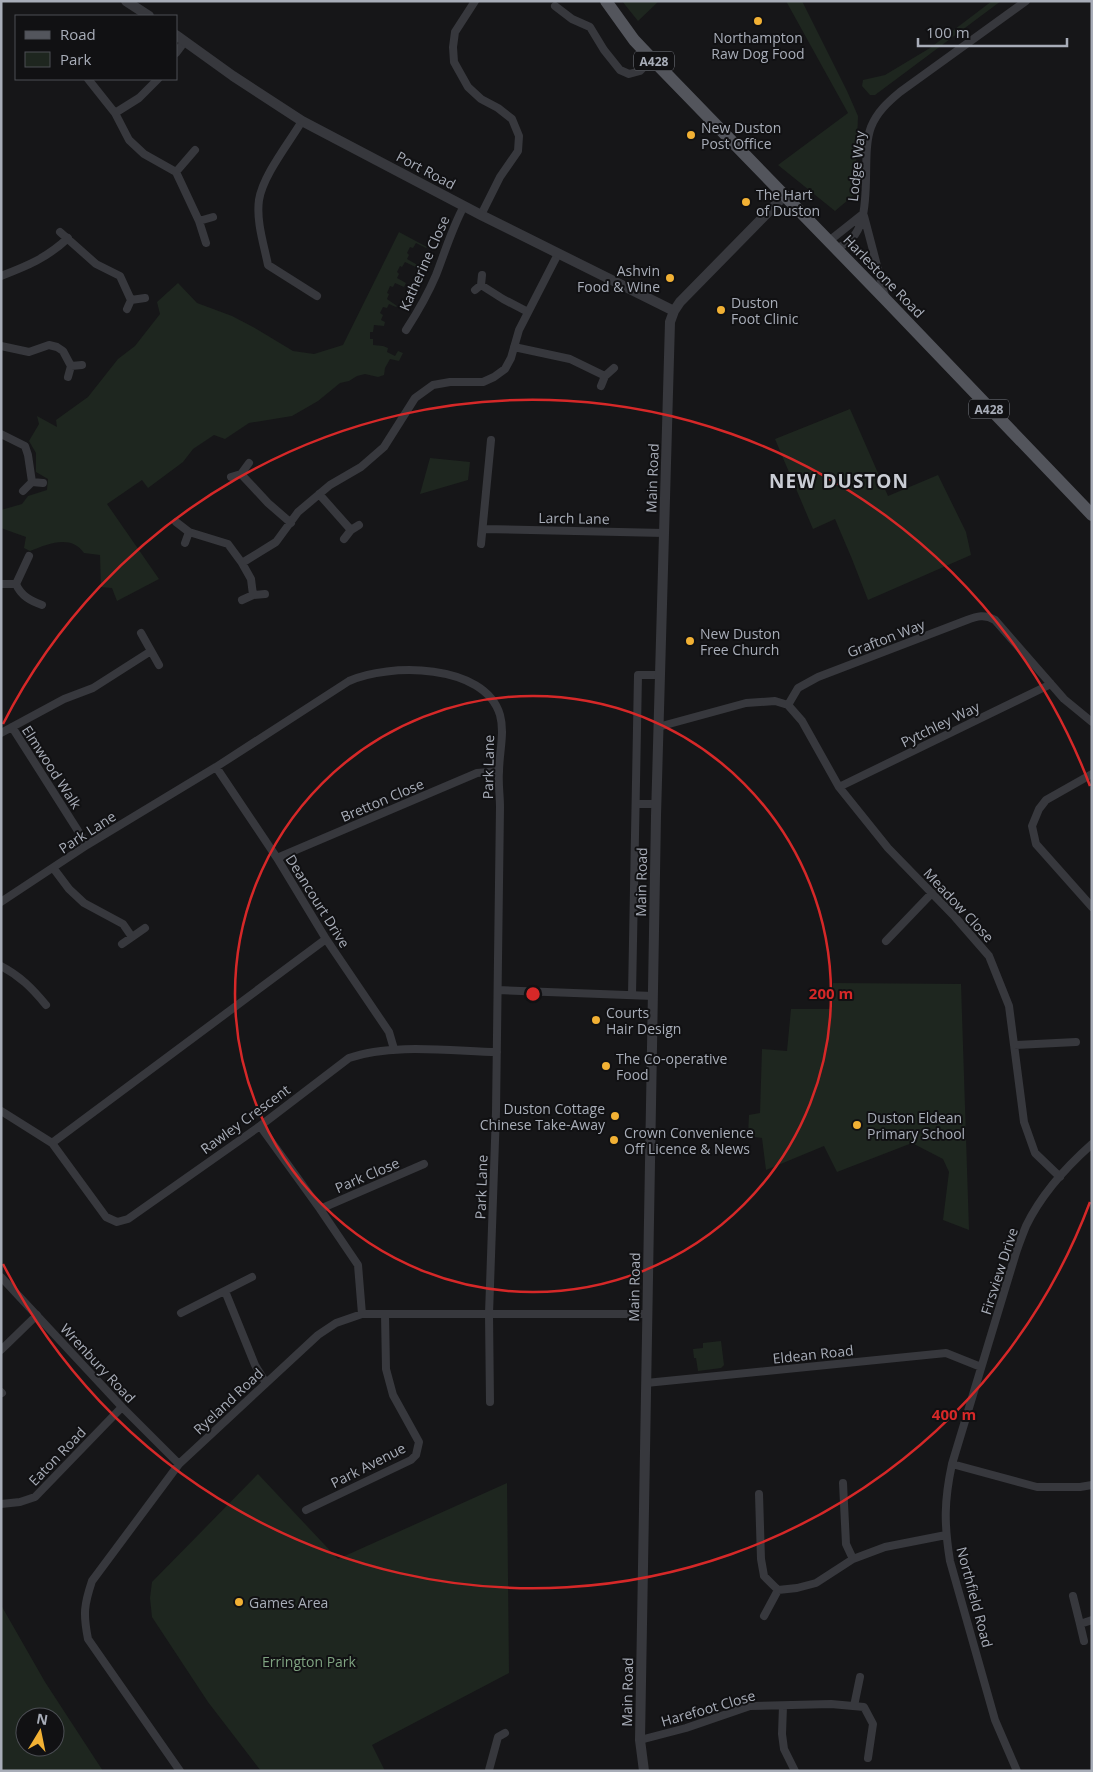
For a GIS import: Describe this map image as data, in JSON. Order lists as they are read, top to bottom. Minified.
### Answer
{"streets":{"main road":["A428","Harlestone Road"],"street":["Lodge Way","Port Road","Katherine Close","Main Road","Larch Lane","Grafton Way","Pytchley Way","Elmwood Walk","Park Lane","Bretton Close","Deancourt Drive","Meadow Close","Rawley Crescent","Park Close","Firsview Drive","Eldean Road","Wrenbury Road","Ryeland Road","Eaton Road","Park Avenue","Northfield Road","Harefoot Close"]},"crossings":[["Lodge Way","Harlestone Road"],["Port Road","Katherine Close"],["Port Road","Main Road"],["Main Road","Larch Lane"],["Main Road","Eldean Road"],["Main Road","Ryeland Road"],["Main Road","Harefoot Close"],["Grafton Way","Pytchley Way"],["Grafton Way","Meadow Close"],["Pytchley Way","Meadow Close"],["Elmwood Walk","Park Lane"],["Park Lane","Bretton Close"],["Park Lane","Deancourt Drive"],["Park Lane","Rawley Crescent"],["Park Lane","Ryeland Road"],["Bretton Close","Deancourt Drive"],["Deancourt Drive","Rawley Crescent"],["Meadow Close","Firsview Drive"],["Firsview Drive","Eldean Road"],["Firsview Drive","Northfield Road"],["Eldean Road","Northfield Road"],["Wrenbury Road","Ryeland Road"],["Wrenbury Road","Eaton Road"],["Ryeland Road","Park Avenue"]],"districts":["NEW DUSTON"],"parks":["Errington Park"],"places":["Northampton Raw Dog Food","New Duston Post Office","The Hart of Duston","Ashvin Food & Wine","Duston Foot Clinic","New Duston Free Church","Courts Hair Design","The Co-operative Food","Duston Cottage Chinese Take-Away","Duston Eldean Primary School","Crown Convenience Off Licence & News","Games Area"],"legend":["Road","Park"],"scale_bar":"100 m","north":"top","rings":["200 m","400 m"]}
